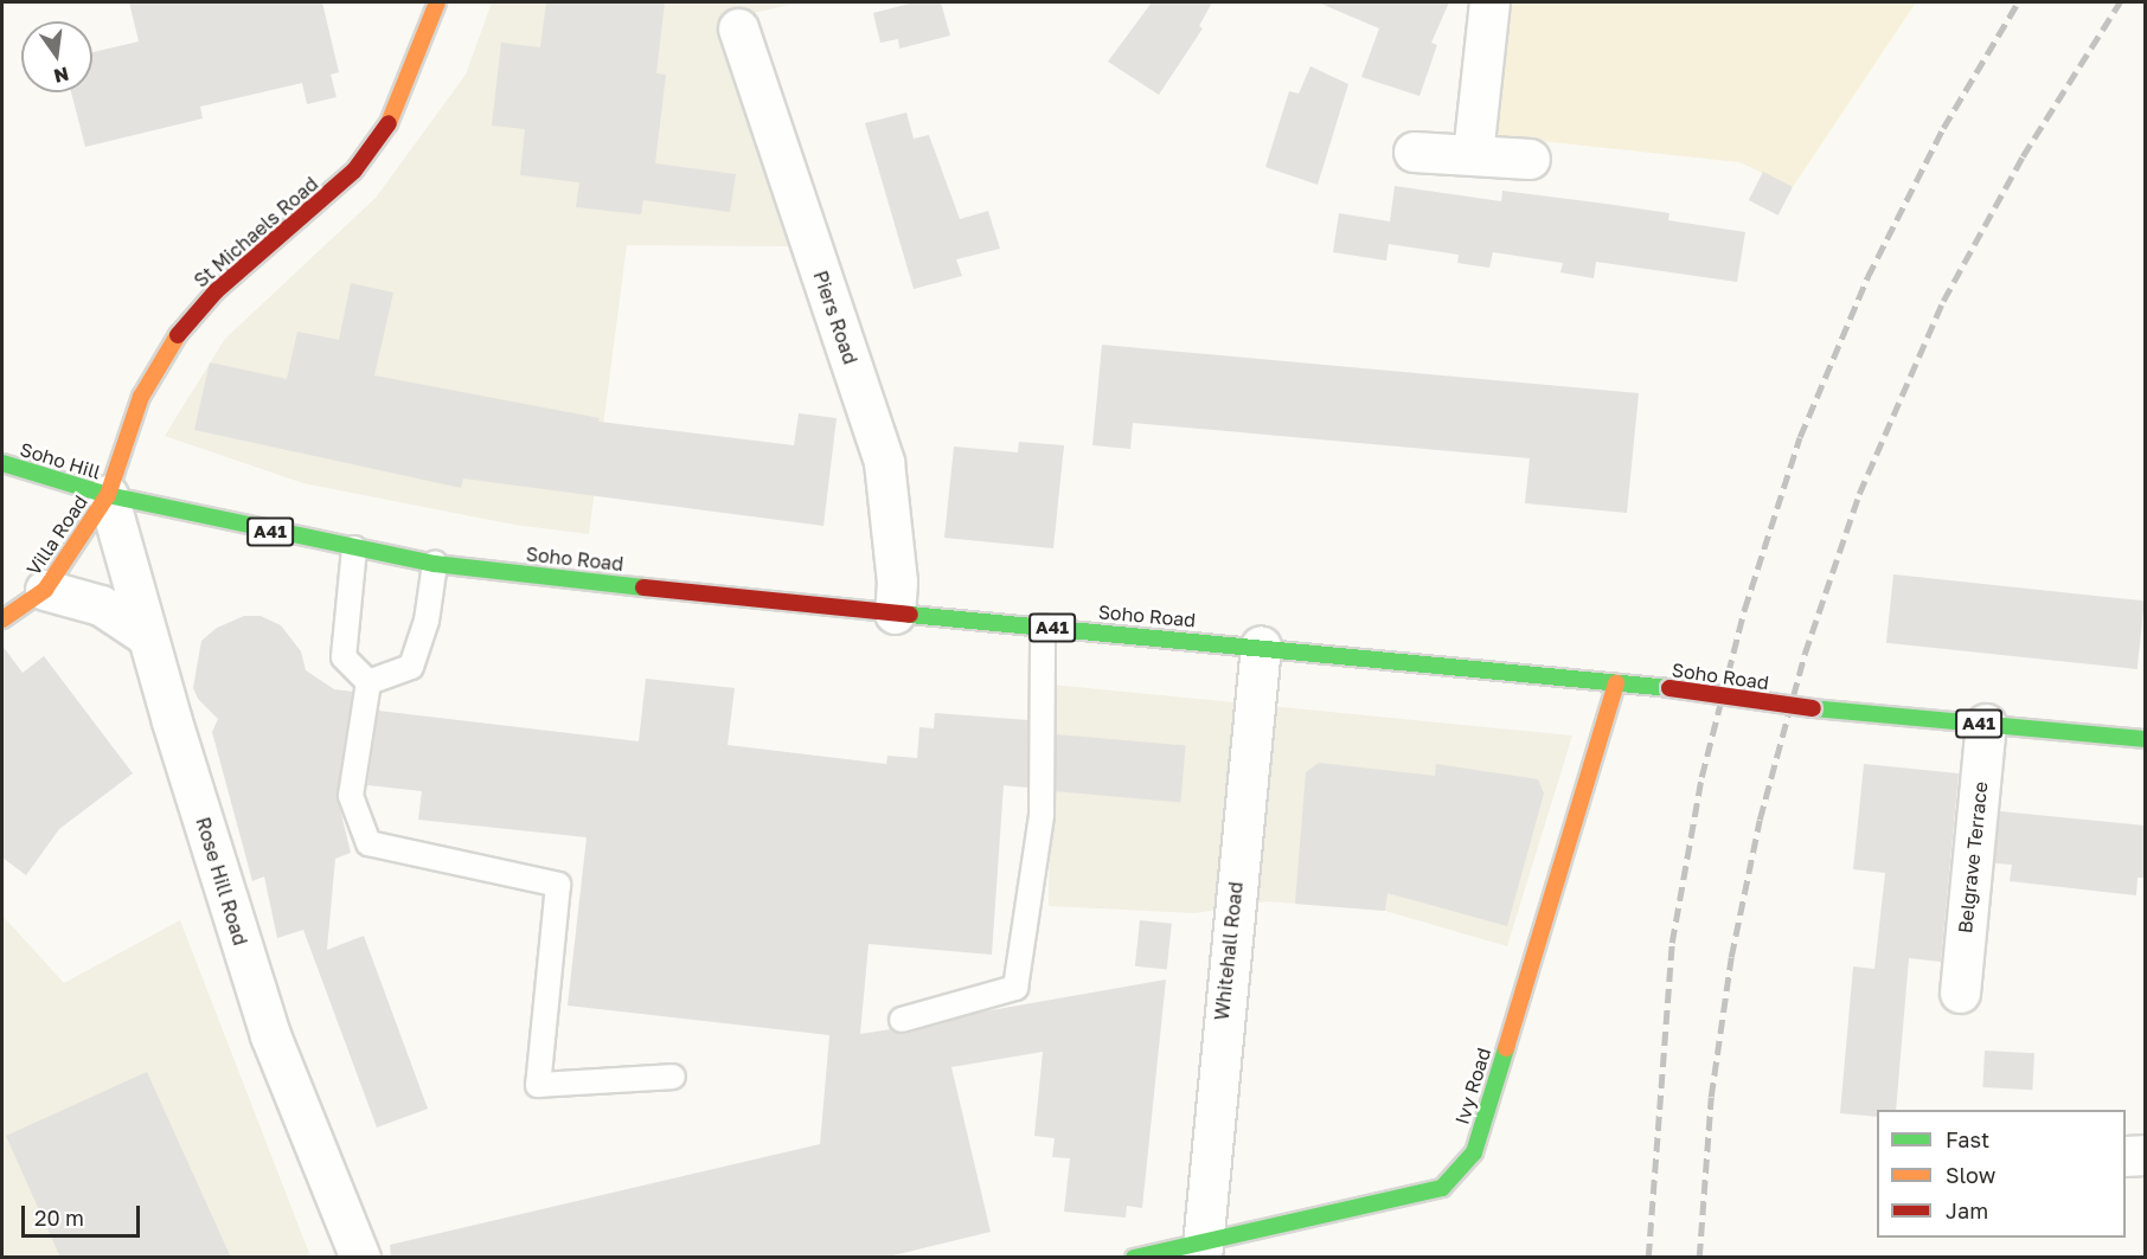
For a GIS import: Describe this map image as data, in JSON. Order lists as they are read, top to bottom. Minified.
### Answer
{"streets":{"main road":["St Michaels Road","Soho Hill","A41","Villa Road","Soho Road","Ivy Road"],"street":["Piers Road","Belgrave Terrace","Rose Hill Road","Whitehall Road"]},"crossings":[["St Michaels Road","Soho Hill"],["St Michaels Road","Villa Road"],["St Michaels Road","Soho Road"],["St Michaels Road","Rose Hill Road"],["Piers Road","Soho Road"],["Soho Hill","Villa Road"],["Soho Hill","Soho Road"],["Soho Hill","Rose Hill Road"],["Villa Road","Soho Road"],["Villa Road","Rose Hill Road"],["Soho Road","Belgrave Terrace"],["Soho Road","Rose Hill Road"],["Soho Road","Whitehall Road"],["Soho Road","Ivy Road"],["Whitehall Road","Ivy Road"]],"legend":["Fast","Slow","Jam"],"scale_bar":"20 m","north":"bottom"}
